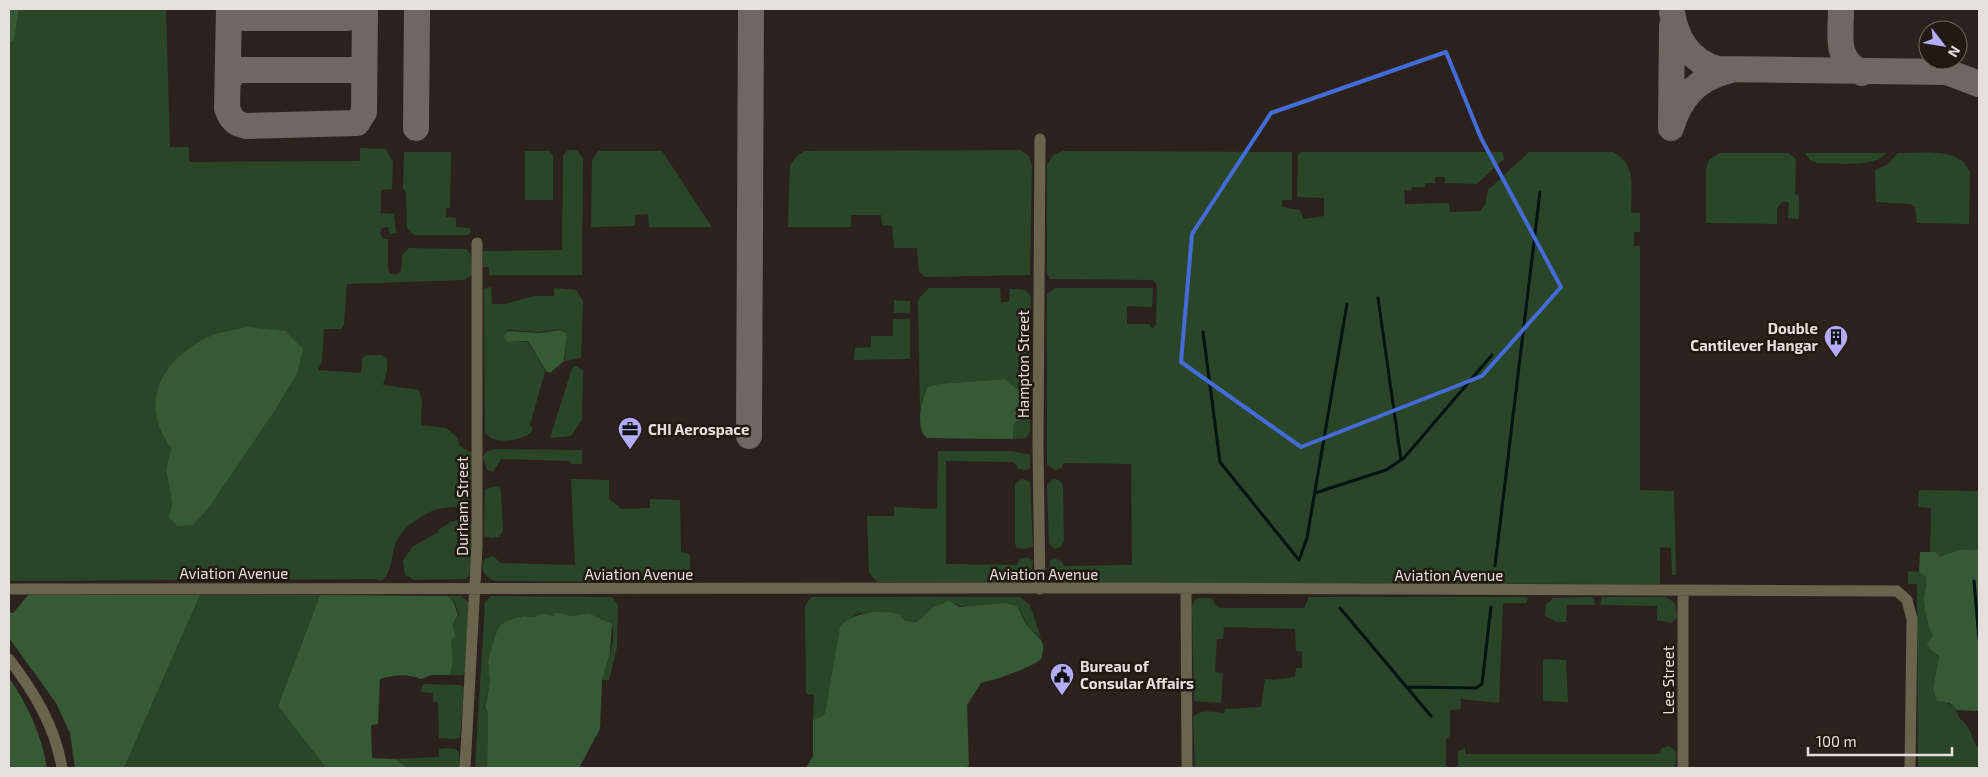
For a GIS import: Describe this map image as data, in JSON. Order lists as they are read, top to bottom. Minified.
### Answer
{"streets":{"street":["Hampton Street","Durham Street","Aviation Avenue","Lee Street"]},"crossings":[["Hampton Street","Aviation Avenue"],["Durham Street","Aviation Avenue"],["Aviation Avenue","Lee Street"]],"places":{"building":["Double Cantilever Hangar"],"office":["CHI Aerospace"],"public building":["Bureau of Consular Affairs"]},"scale_bar":"100 m","north":"bottom right"}
